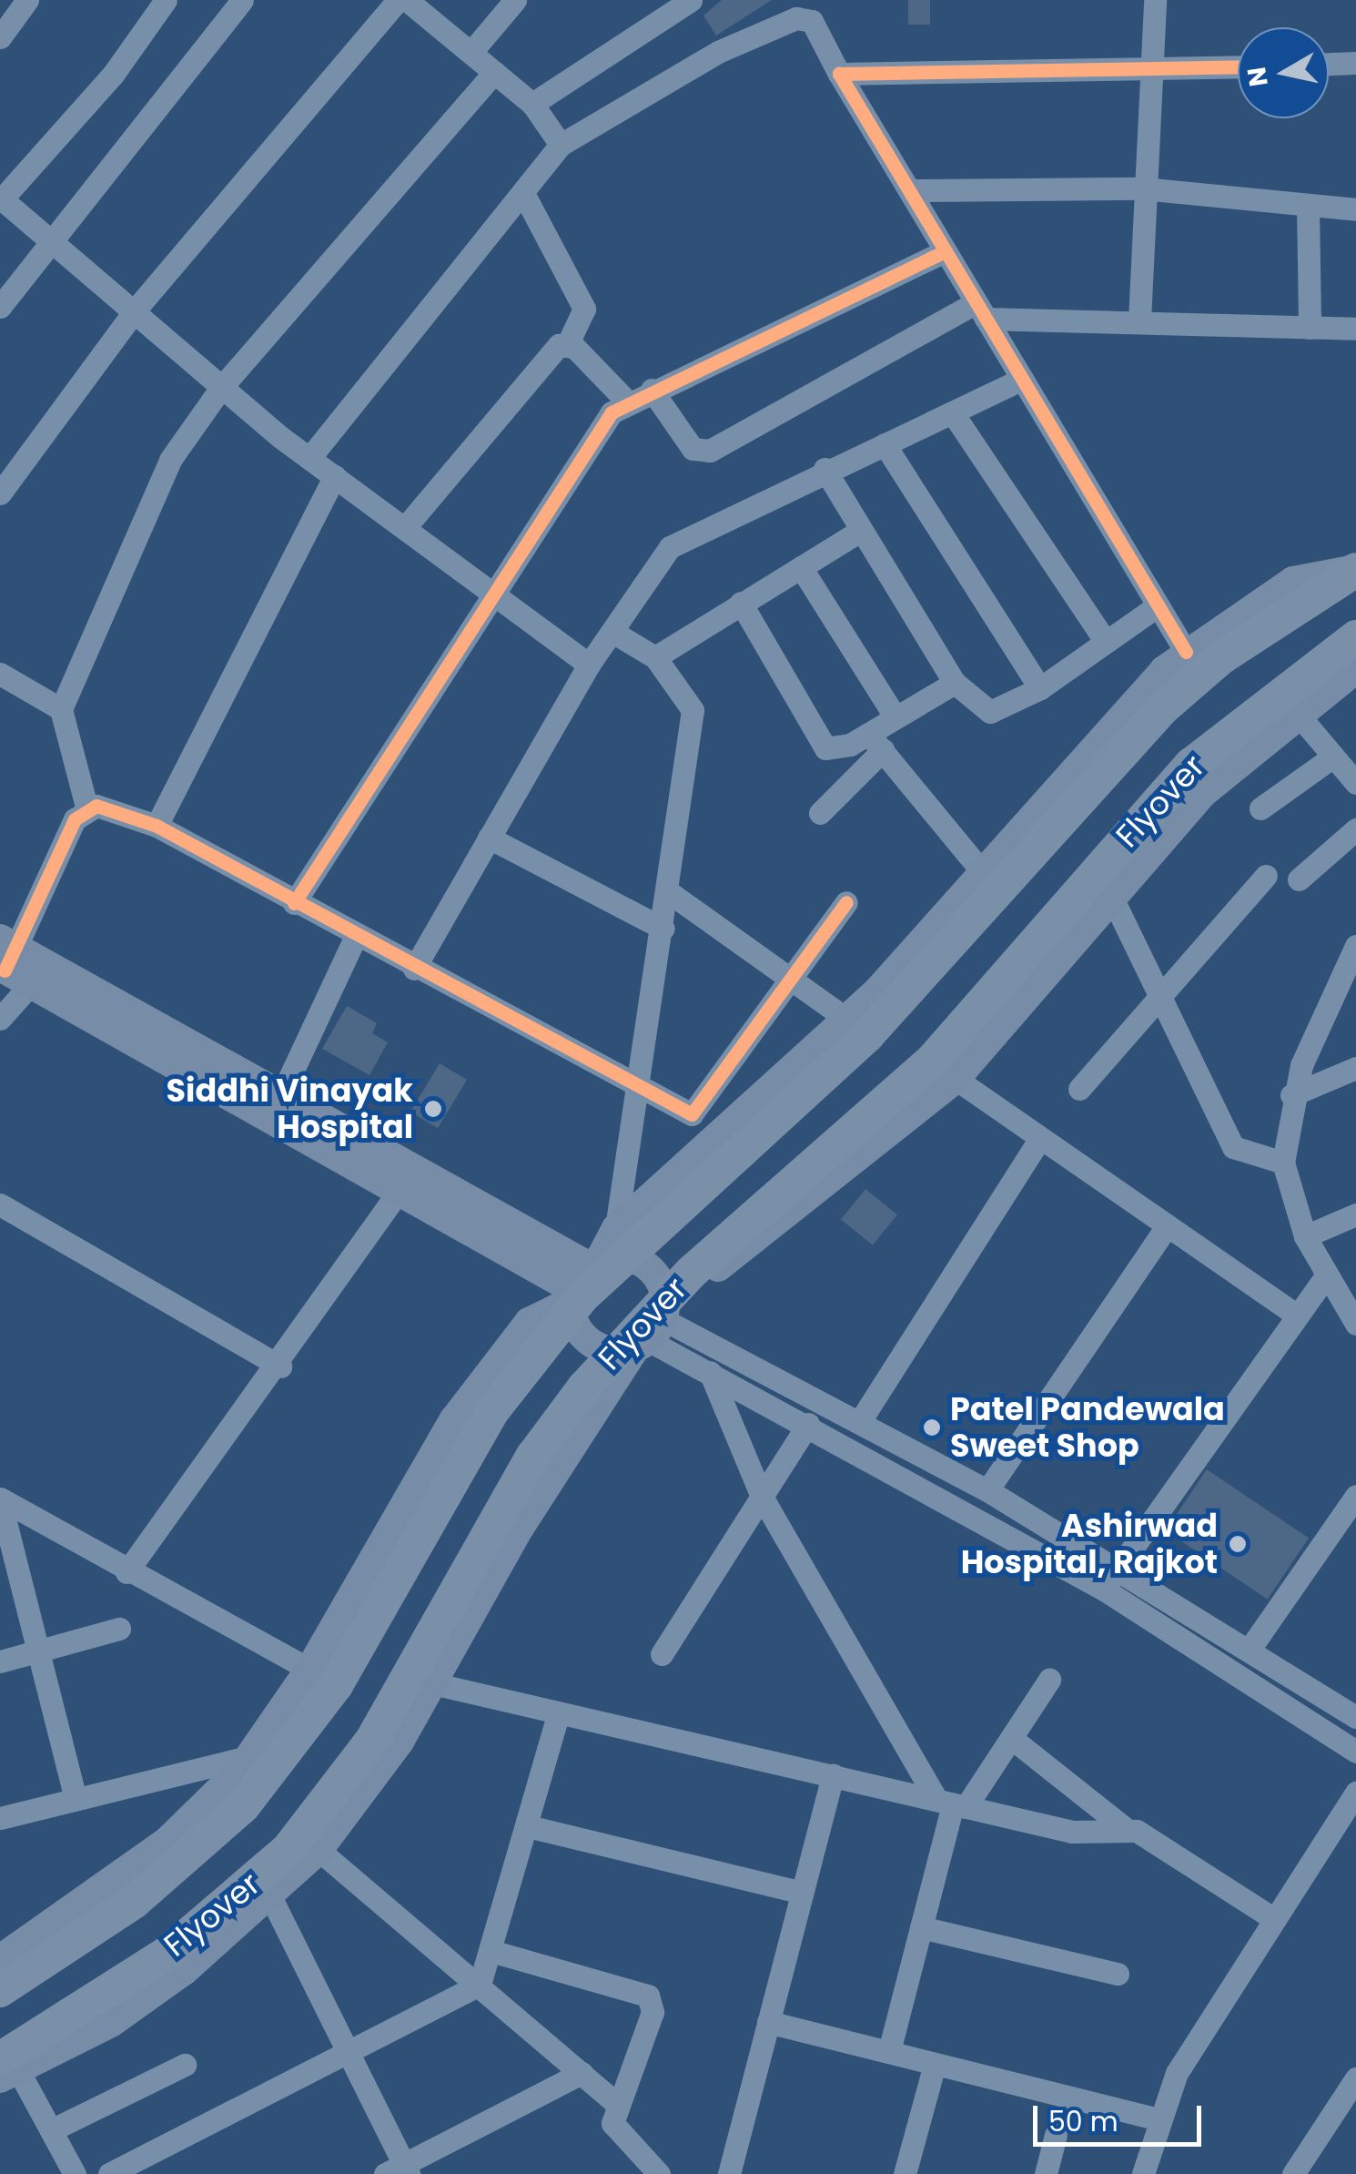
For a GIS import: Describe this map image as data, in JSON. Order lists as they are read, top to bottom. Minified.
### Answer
{"streets":{"highway":["Flyover"]},"places":["Siddhi Vinayak Hospital","Patel Pandewala Sweet Shop","Ashirwad Hospital, Rajkot"],"scale_bar":"50 m","north":"left"}
